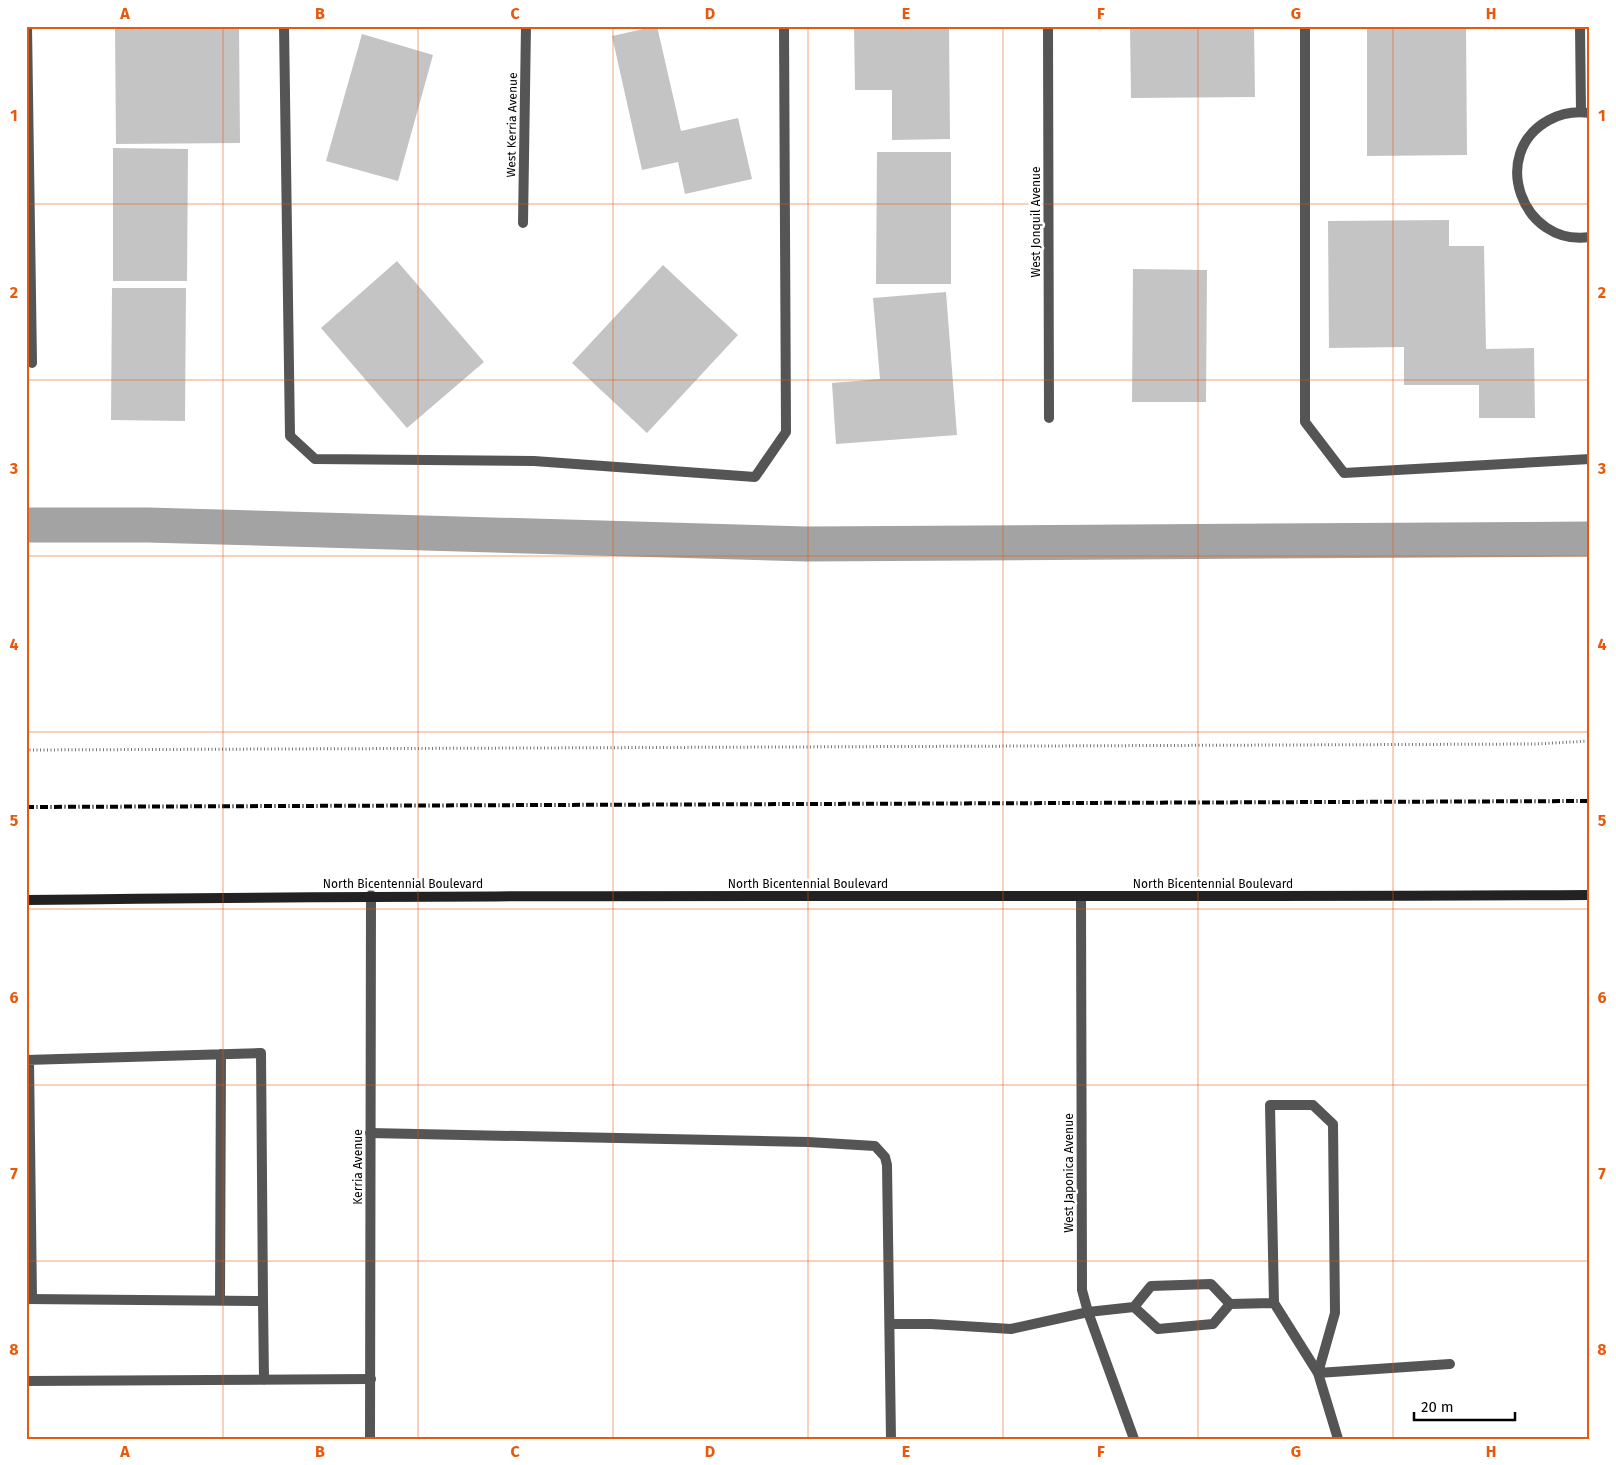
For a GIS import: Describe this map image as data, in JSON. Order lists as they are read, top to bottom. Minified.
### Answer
{"streets":{"main road":["North Bicentennial Boulevard"],"street":["West Kerria Avenue","West Jonquil Avenue","Kerria Avenue","West Japonica Avenue"]},"crossings":[["North Bicentennial Boulevard","Kerria Avenue"],["North Bicentennial Boulevard","West Japonica Avenue"]],"scale_bar":"20 m","grid":{"columns":["A","B","C","D","E","F","G","H"],"rows":["1","2","3","4","5","6","7","8"]}}
